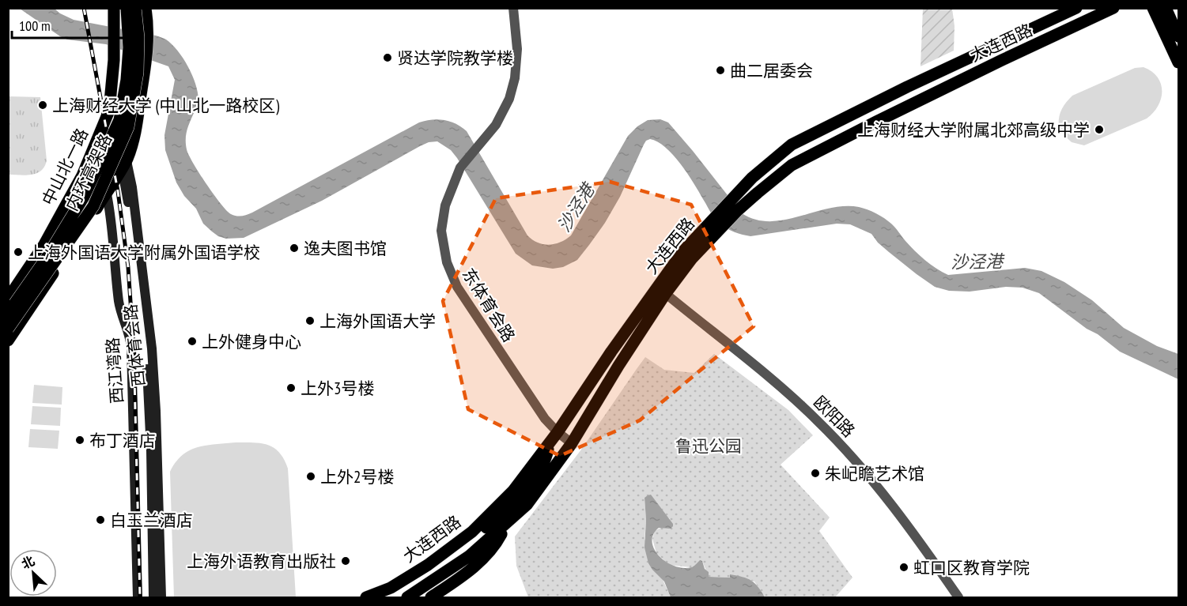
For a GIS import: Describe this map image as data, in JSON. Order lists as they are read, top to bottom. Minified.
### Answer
{"streets":{"main road":["大连西路","中山北一路","内环高架路","西体育会路","西江湾路"],"street":["东体育会路","欧阳路"]},"crossings":[["大连西路","东体育会路"],["大连西路","欧阳路"],["中山北一路","西体育会路"],["中山北一路","西江湾路"]],"water":["沙泾港"],"parks":["鲁迅公园"],"places":["贤达学院教学楼","曲二居委会","上海财经大学 (中山北一路校区)","上海财经大学附属北郊高级中学","逸夫图书馆","上海外国语大学附属外国语学校","上海外国语大学","上外健身中心","上外3号楼","布丁酒店","朱屺瞻艺术馆","上外2号楼","白玉兰酒店","上海外语教育出版社","虹口区教育学院"],"scale_bar":"100 m","north":"top left"}
